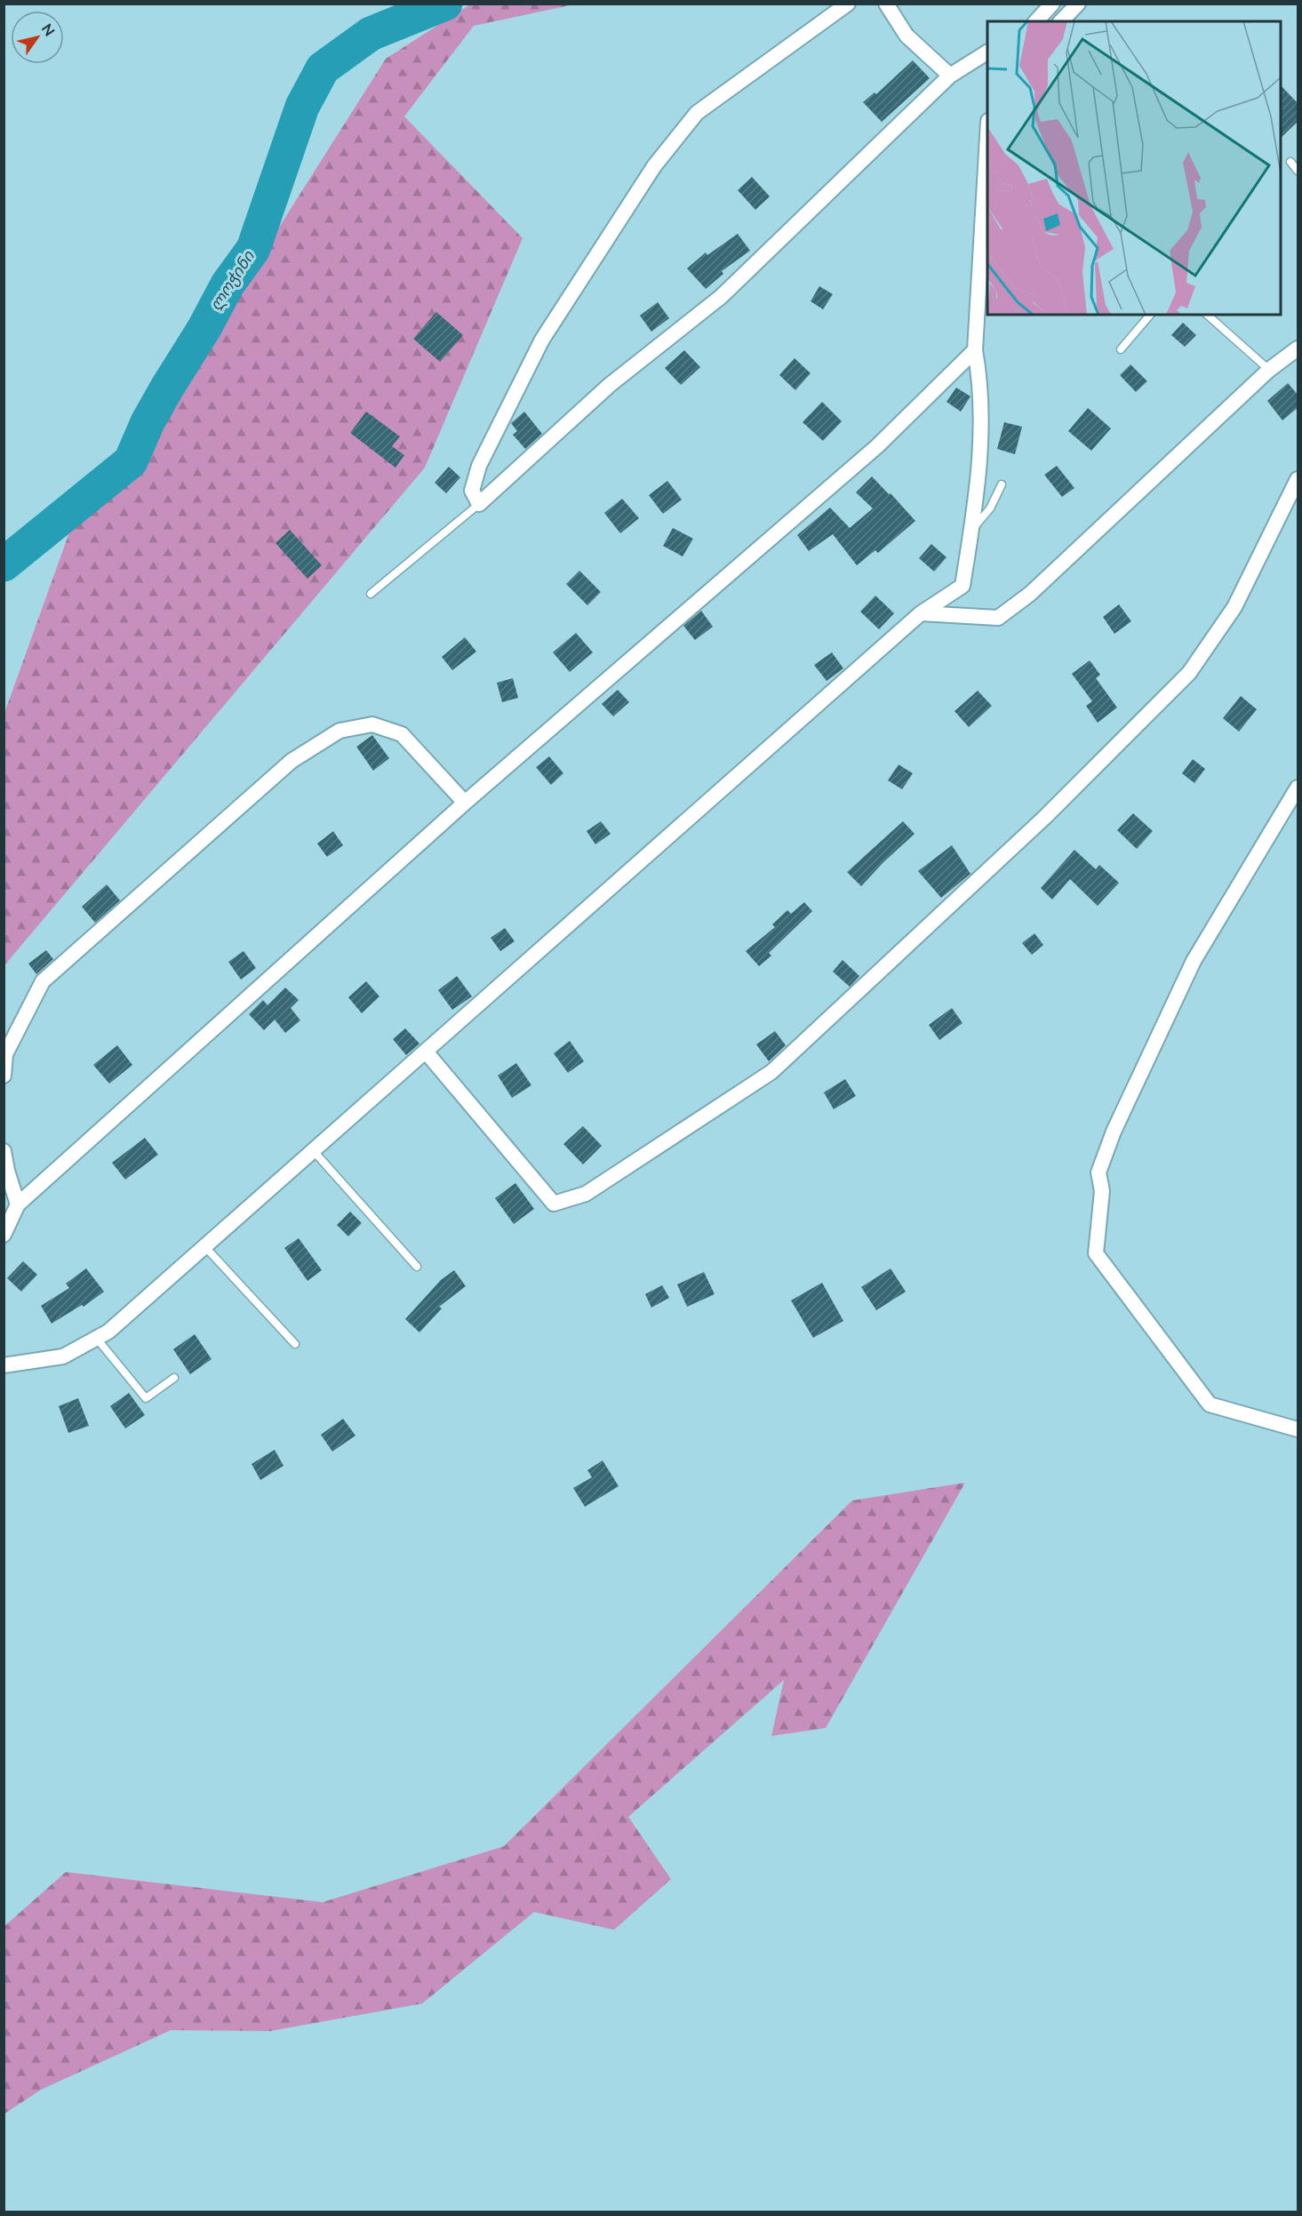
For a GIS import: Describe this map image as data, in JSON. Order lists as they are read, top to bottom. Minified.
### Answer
{"water":["ლოჭინი"],"north":"top right"}
